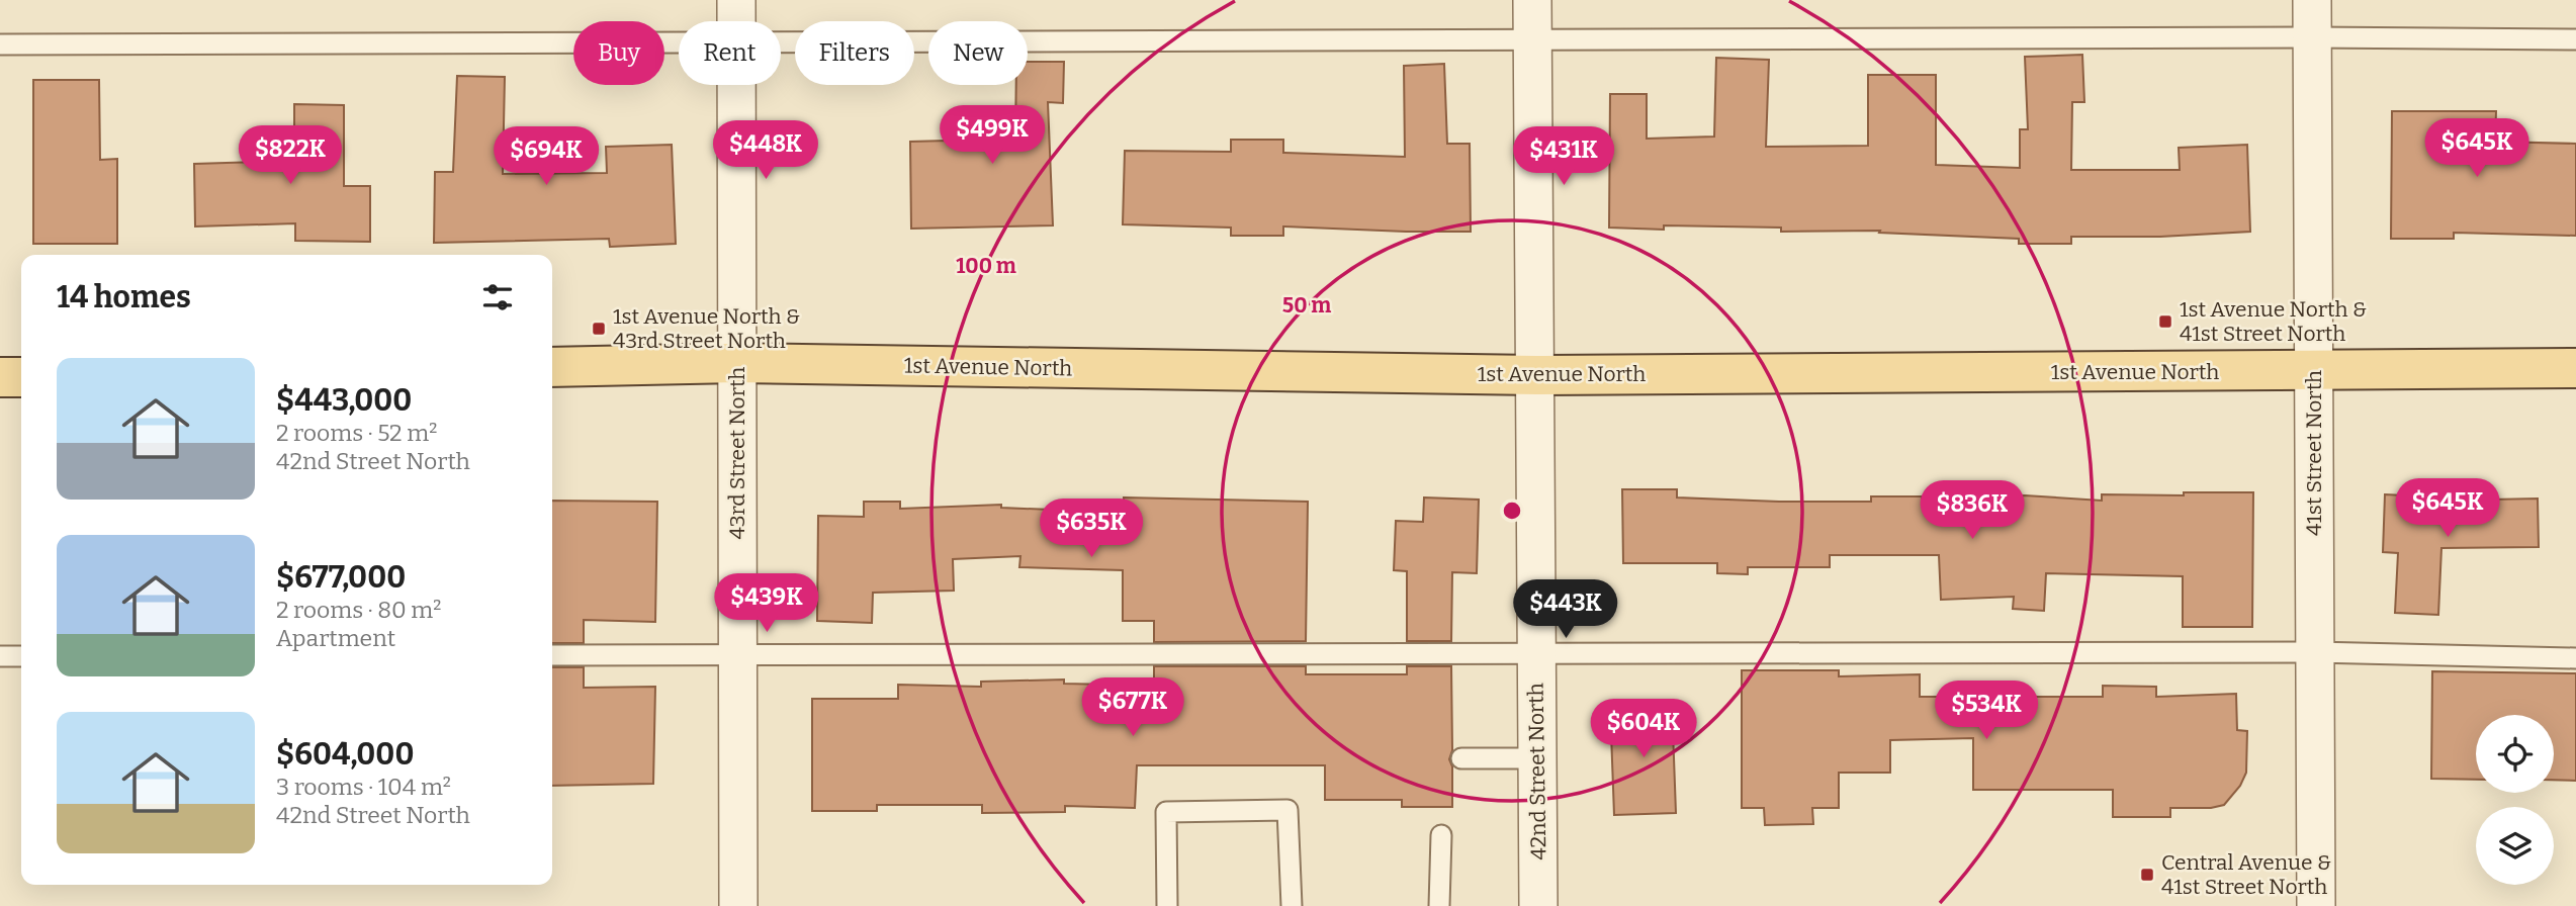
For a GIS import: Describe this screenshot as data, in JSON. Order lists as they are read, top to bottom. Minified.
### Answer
{"streets":{"main road":["1st Avenue North"],"street":["43rd Street North","41st Street North","42nd Street North"]},"crossings":[["1st Avenue North","43rd Street North"],["1st Avenue North","41st Street North"],["1st Avenue North","42nd Street North"]],"places":{"transit":["1st Avenue North & 41st Street North","1st Avenue North & 43rd Street North","Central Avenue & 41st Street North"]},"page":{"chip":["Buy","Rent","Filters","New"],"price":["$499K","$645K","$448K","$822K","$694K","$431K","$645K","$836K","$635K","$439K","$443K","$677K","$534K","$604K"],"heading":"14 homes","list":[{"name":"$443,000","note":"2 rooms · 52 m² · 42nd Street North"},{"name":"$677,000","note":"2 rooms · 80 m² · Apartment"},{"name":"$604,000","note":"3 rooms · 104 m² · 42nd Street North"}]},"rings":["100 m","50 m"]}
